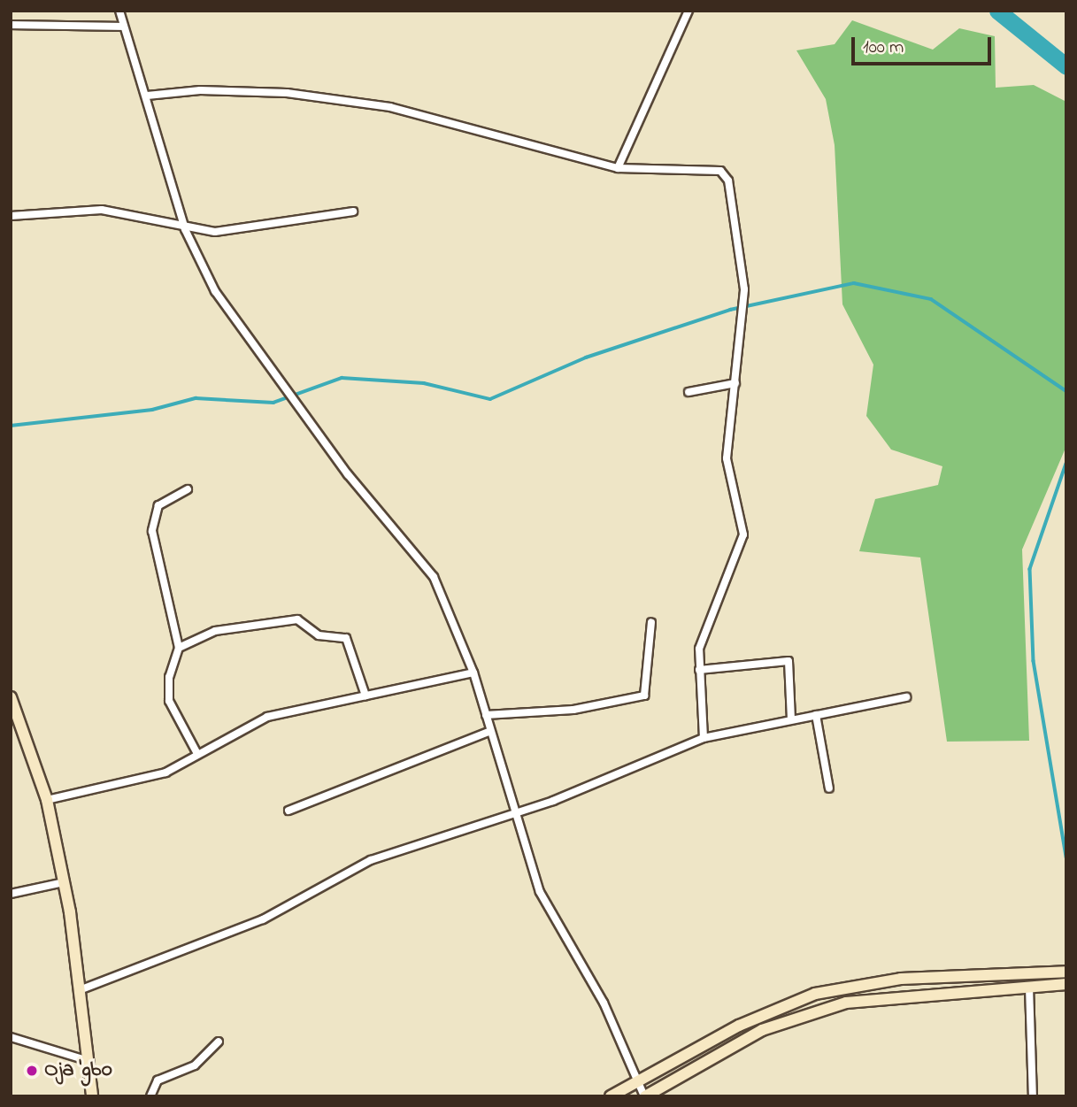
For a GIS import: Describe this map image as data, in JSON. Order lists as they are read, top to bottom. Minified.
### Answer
{"places":["Oja 'gbo"],"scale_bar":"100 m"}
